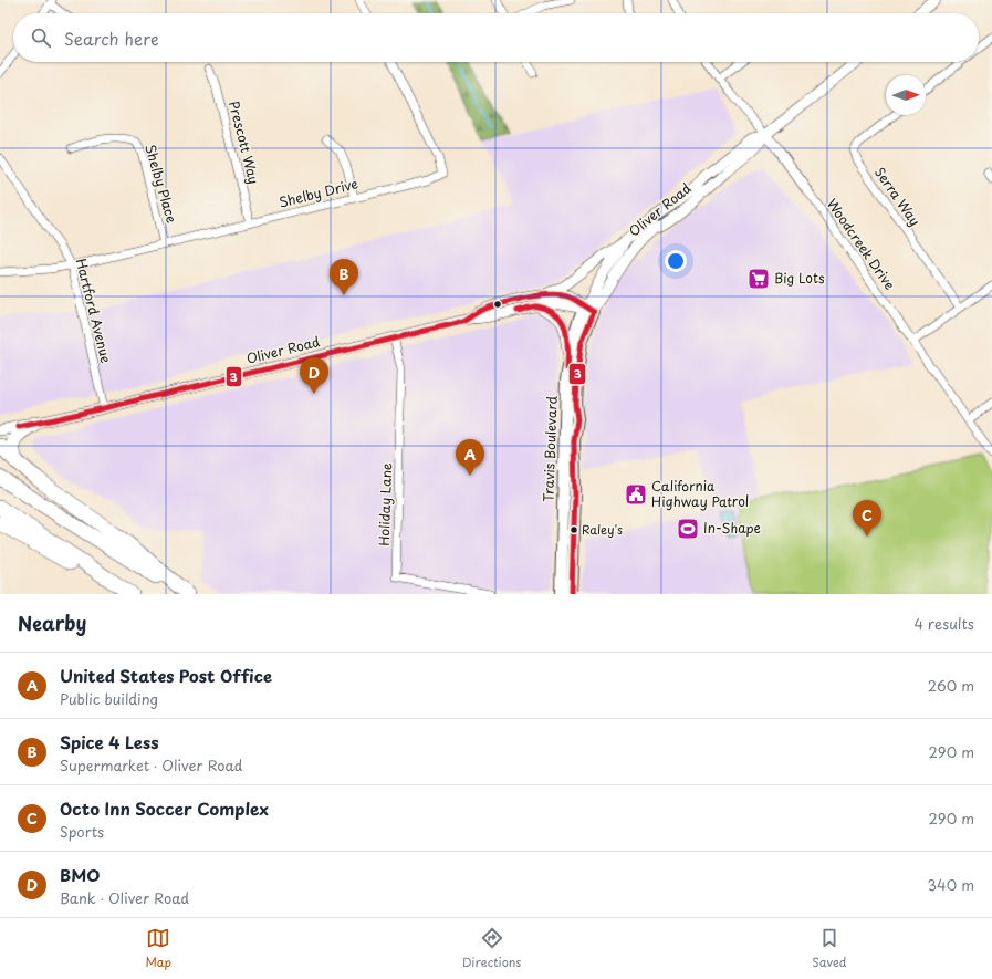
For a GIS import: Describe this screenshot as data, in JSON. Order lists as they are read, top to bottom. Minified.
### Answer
{"streets":{"main road":["Travis Boulevard"],"street":["Prescott Way","Shelby Place","Shelby Drive","Serra Way","Oliver Road","Woodcreek Drive","Hartford Avenue","Holiday Lane"]},"crossings":[["Prescott Way","Shelby Drive"],["Shelby Place","Shelby Drive"],["Shelby Drive","Hartford Avenue"],["Oliver Road","Woodcreek Drive"],["Oliver Road","Hartford Avenue"],["Oliver Road","Travis Boulevard"],["Oliver Road","Holiday Lane"]],"places":{"supermarket":["Big Lots"],"public building":["California Highway Patrol"],"sports":["In-Shape"],"other":["Raley's"]},"lines":["transit line 3"],"north":"right","page":{"search":"Search here","pins":["B","D","A","C"],"heading":["Nearby","4 results"],"list":[{"mark":"A","name":"United States Post Office","note":"Public building","value":"260 m"},{"mark":"B","name":"Spice 4 Less","note":"Supermarket · Oliver Road","value":"290 m"},{"mark":"C","name":"Octo Inn Soccer Complex","note":"Sports","value":"290 m"},{"mark":"D","name":"BMO","note":"Bank · Oliver Road","value":"340 m"}],"nav":["Map","Directions","Saved"]}}
